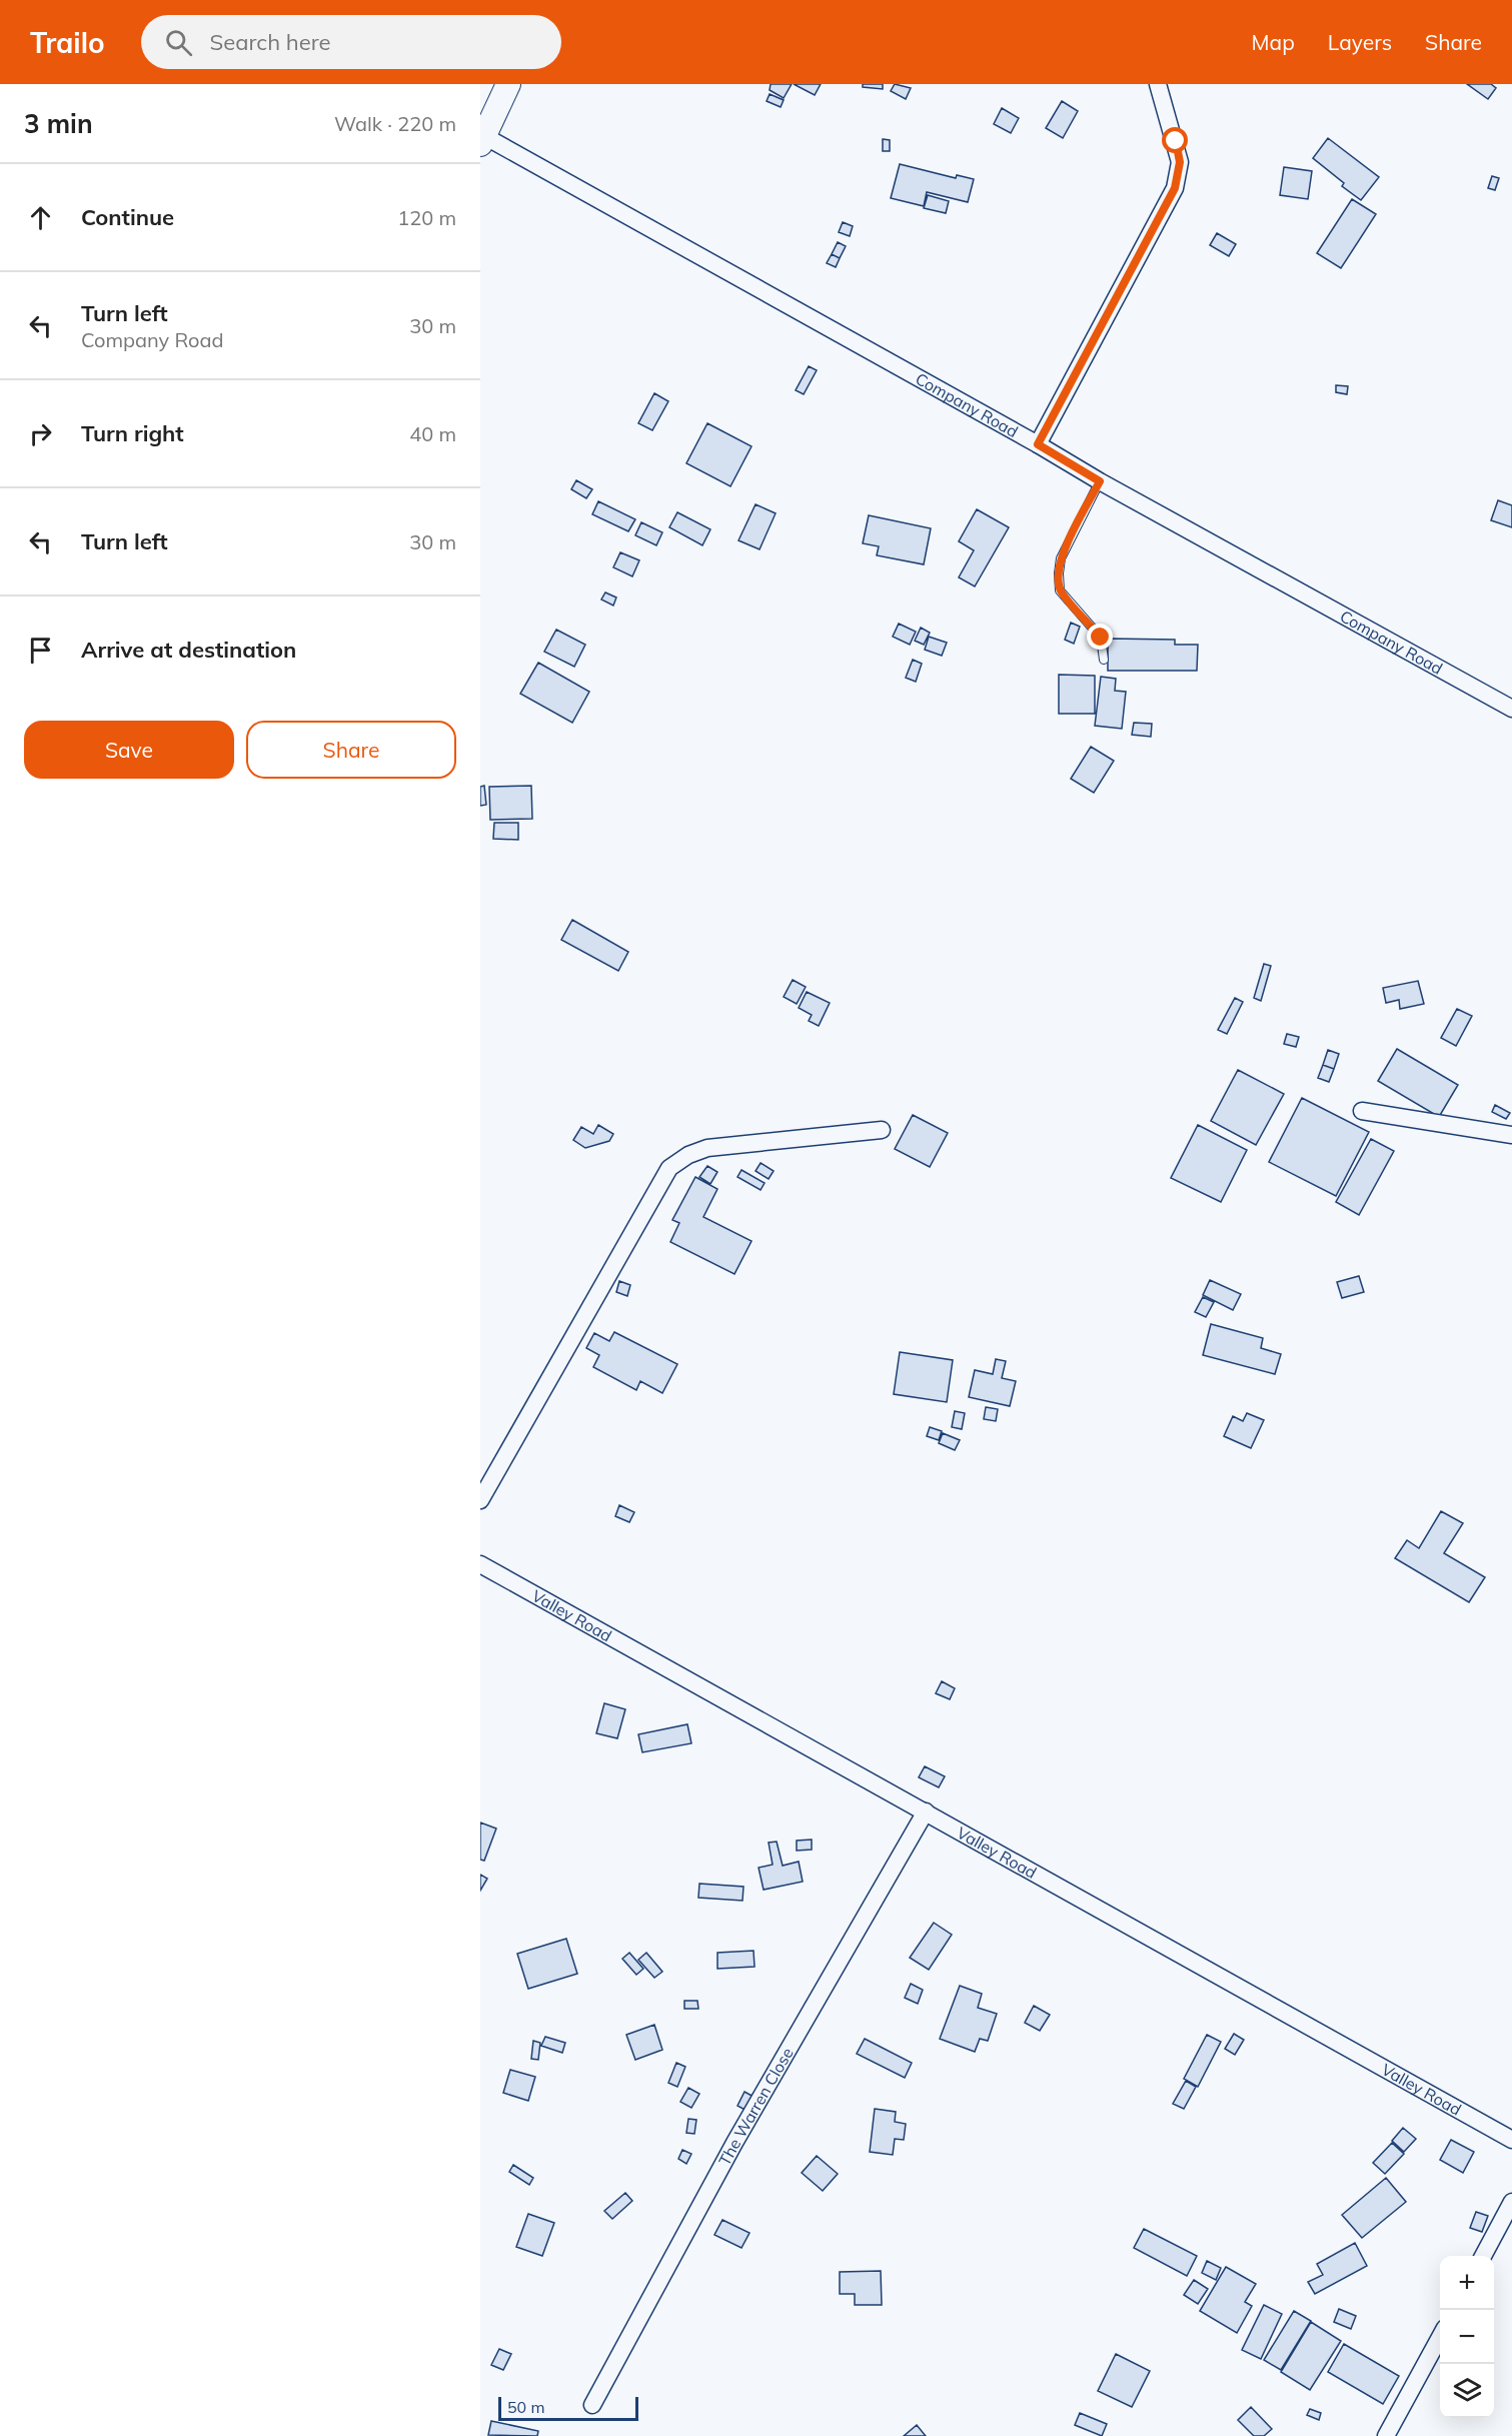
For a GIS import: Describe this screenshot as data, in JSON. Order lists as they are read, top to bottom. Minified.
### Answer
{"streets":{"street":["Company Road","Valley Road","The Warren Close"]},"crossings":[["Valley Road","The Warren Close"]],"scale_bar":"50 m","page":{"header":"Trailo","search":"Search here","nav":["Map","Layers","Share"],"heading":["3 min","Walk · 220 m"],"list":[["Continue","120 m"],["Turn left","Company Road","30 m"],["Turn right","40 m"],["Turn left","30 m"],"Arrive at destination"],"buttons":["Save","Share"],"map_buttons":["+","−"],"scale":"50 m"}}
